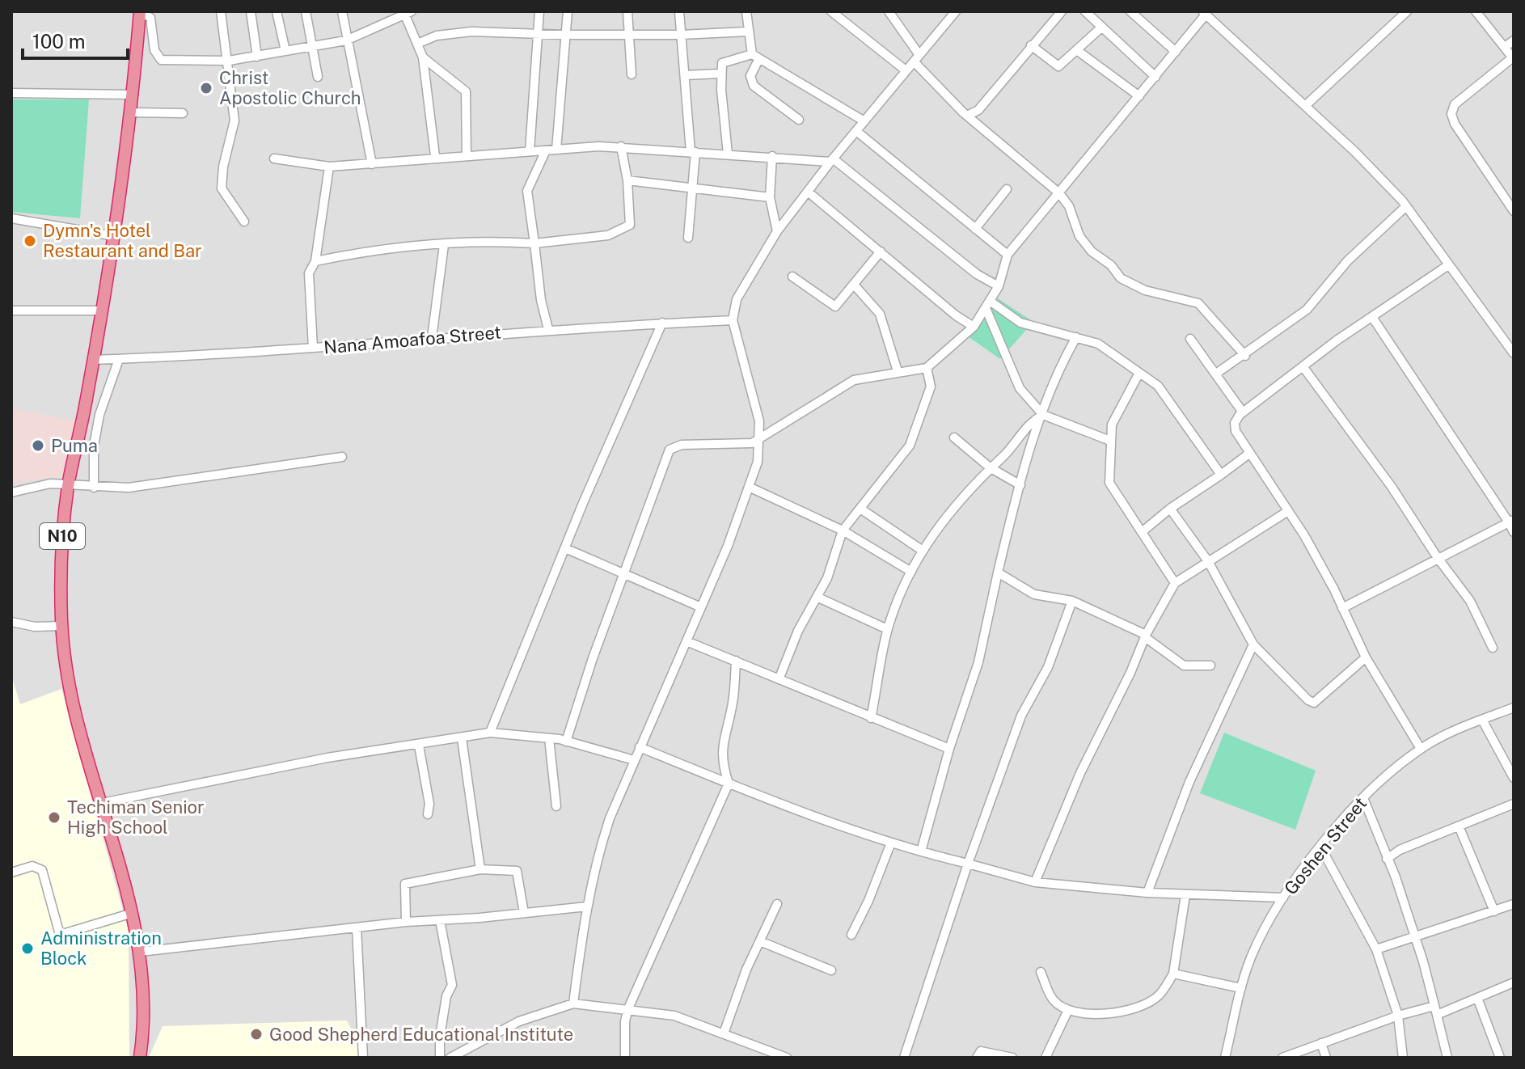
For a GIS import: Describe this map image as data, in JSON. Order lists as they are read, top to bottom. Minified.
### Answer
{"streets":{"highway":["N10"],"street":["Nana Amoafoa Street","Goshen Street"]},"crossings":[["Nana Amoafoa Street","N10"]],"places":["Christ Apostolic Church","Dymn's Hotel Restaurant and Bar","Puma","Techiman Senior High School","Administration Block","Good Shepherd Educational Institute"],"scale_bar":"100 m"}
